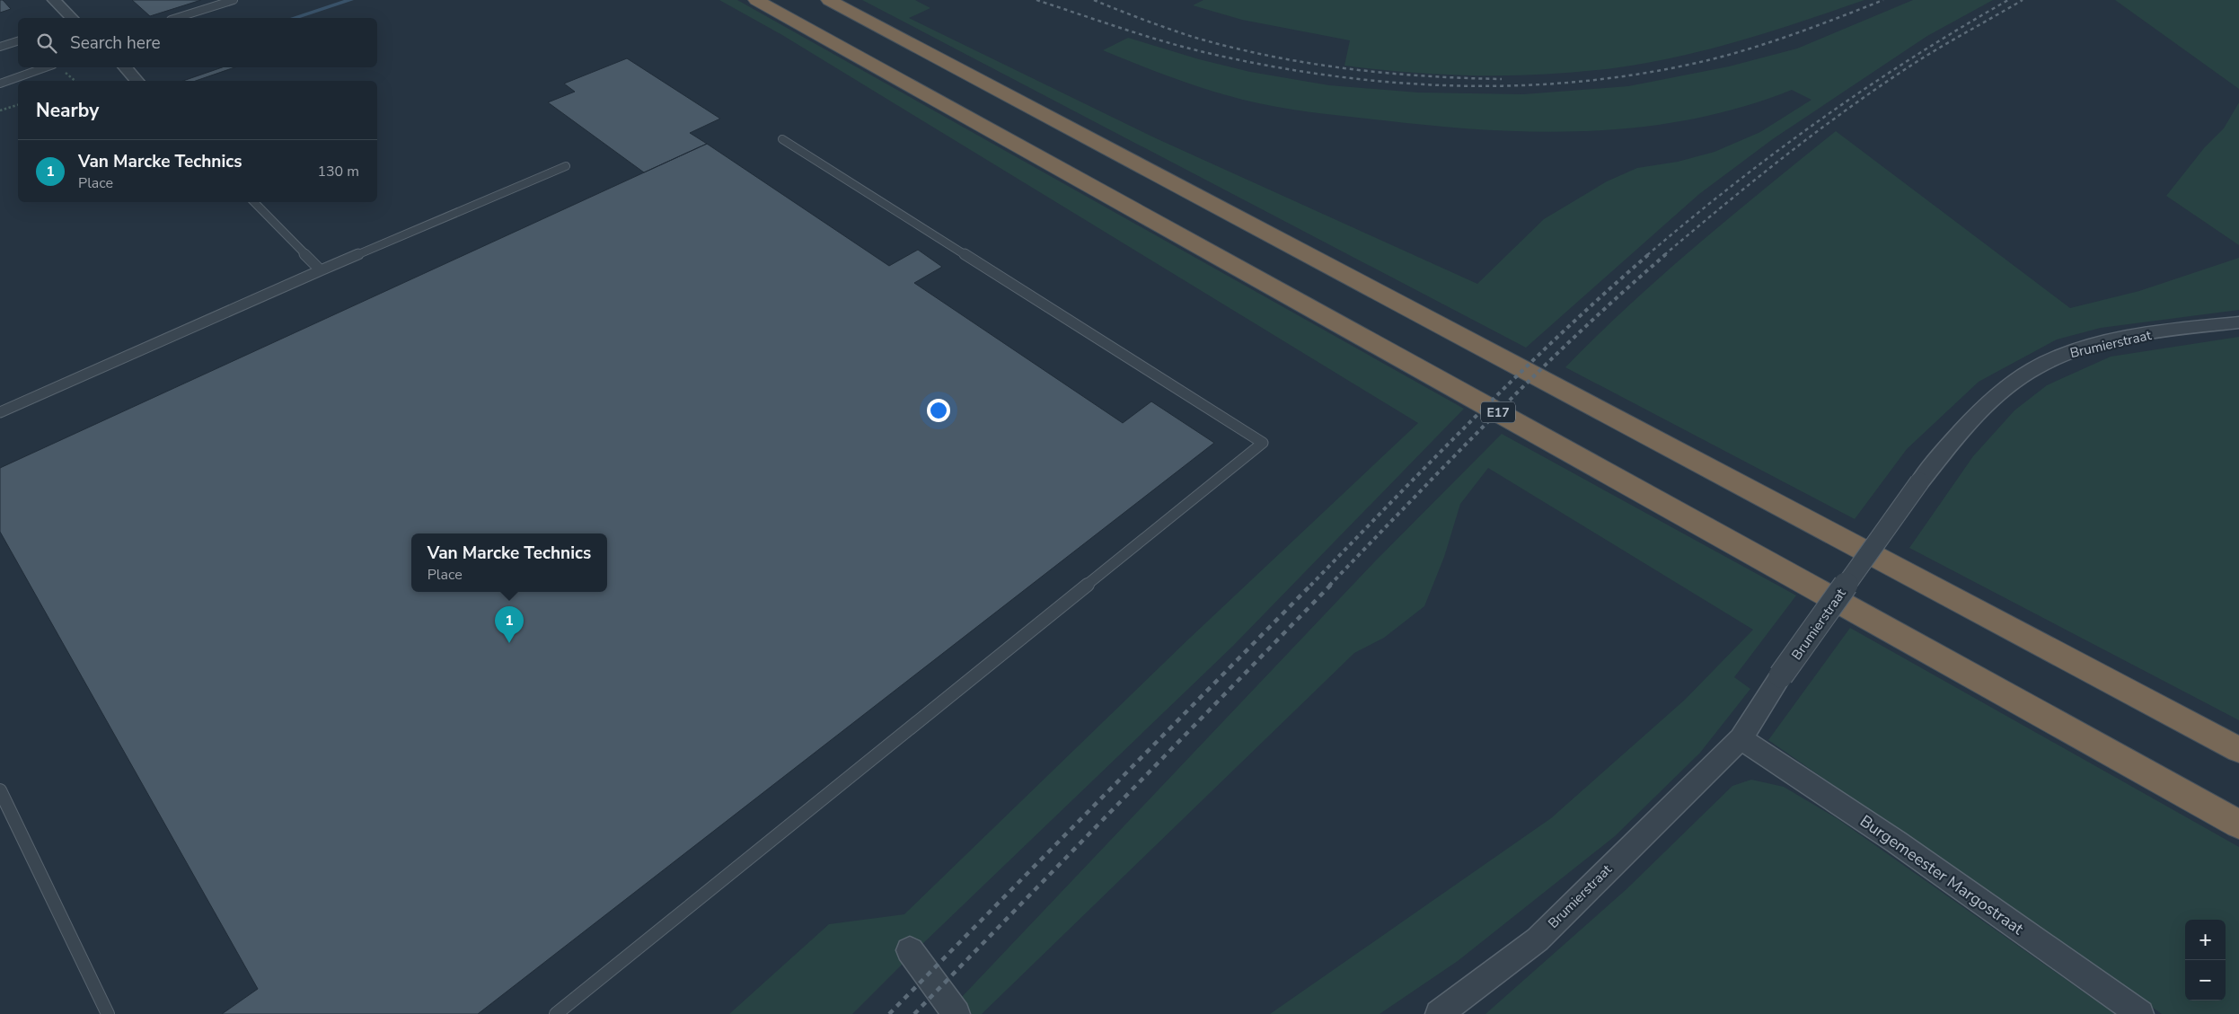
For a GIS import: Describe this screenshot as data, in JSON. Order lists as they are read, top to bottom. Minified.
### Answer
{"streets":{"highway":["E17"],"street":["Brumierstraat","Burgemeester Margostraat"]},"crossings":[["Brumierstraat","Burgemeester Margostraat"]],"page":{"search":"Search here","heading":"Nearby","list":[{"mark":"1","name":"Van Marcke Technics","note":"Place","value":"130 m"}],"popup":["Van Marcke Technics","Place"],"pins":"1","map_buttons":["+","−"]}}
